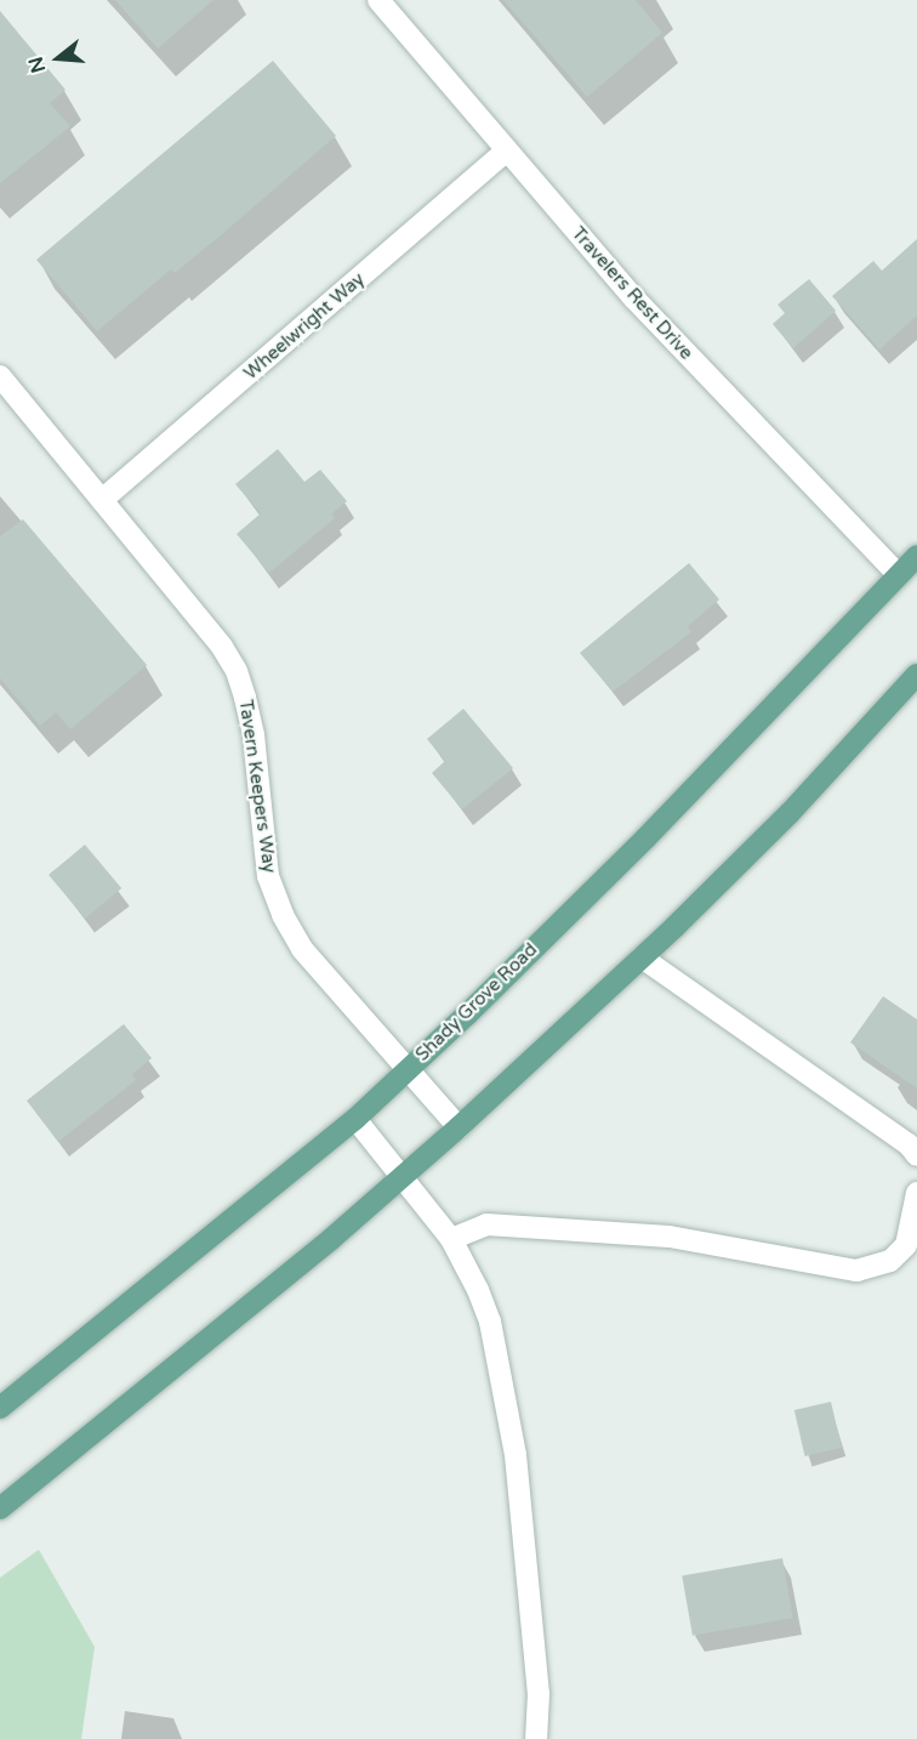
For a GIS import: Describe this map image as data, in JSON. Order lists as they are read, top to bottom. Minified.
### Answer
{"streets":{"main road":["Shady Grove Road"],"street":["Travelers Rest Drive","Wheelwright Way","Tavern Keepers Way"]},"crossings":[["Travelers Rest Drive","Wheelwright Way"],["Travelers Rest Drive","Shady Grove Road"],["Wheelwright Way","Tavern Keepers Way"],["Tavern Keepers Way","Shady Grove Road"]],"north":"left"}
